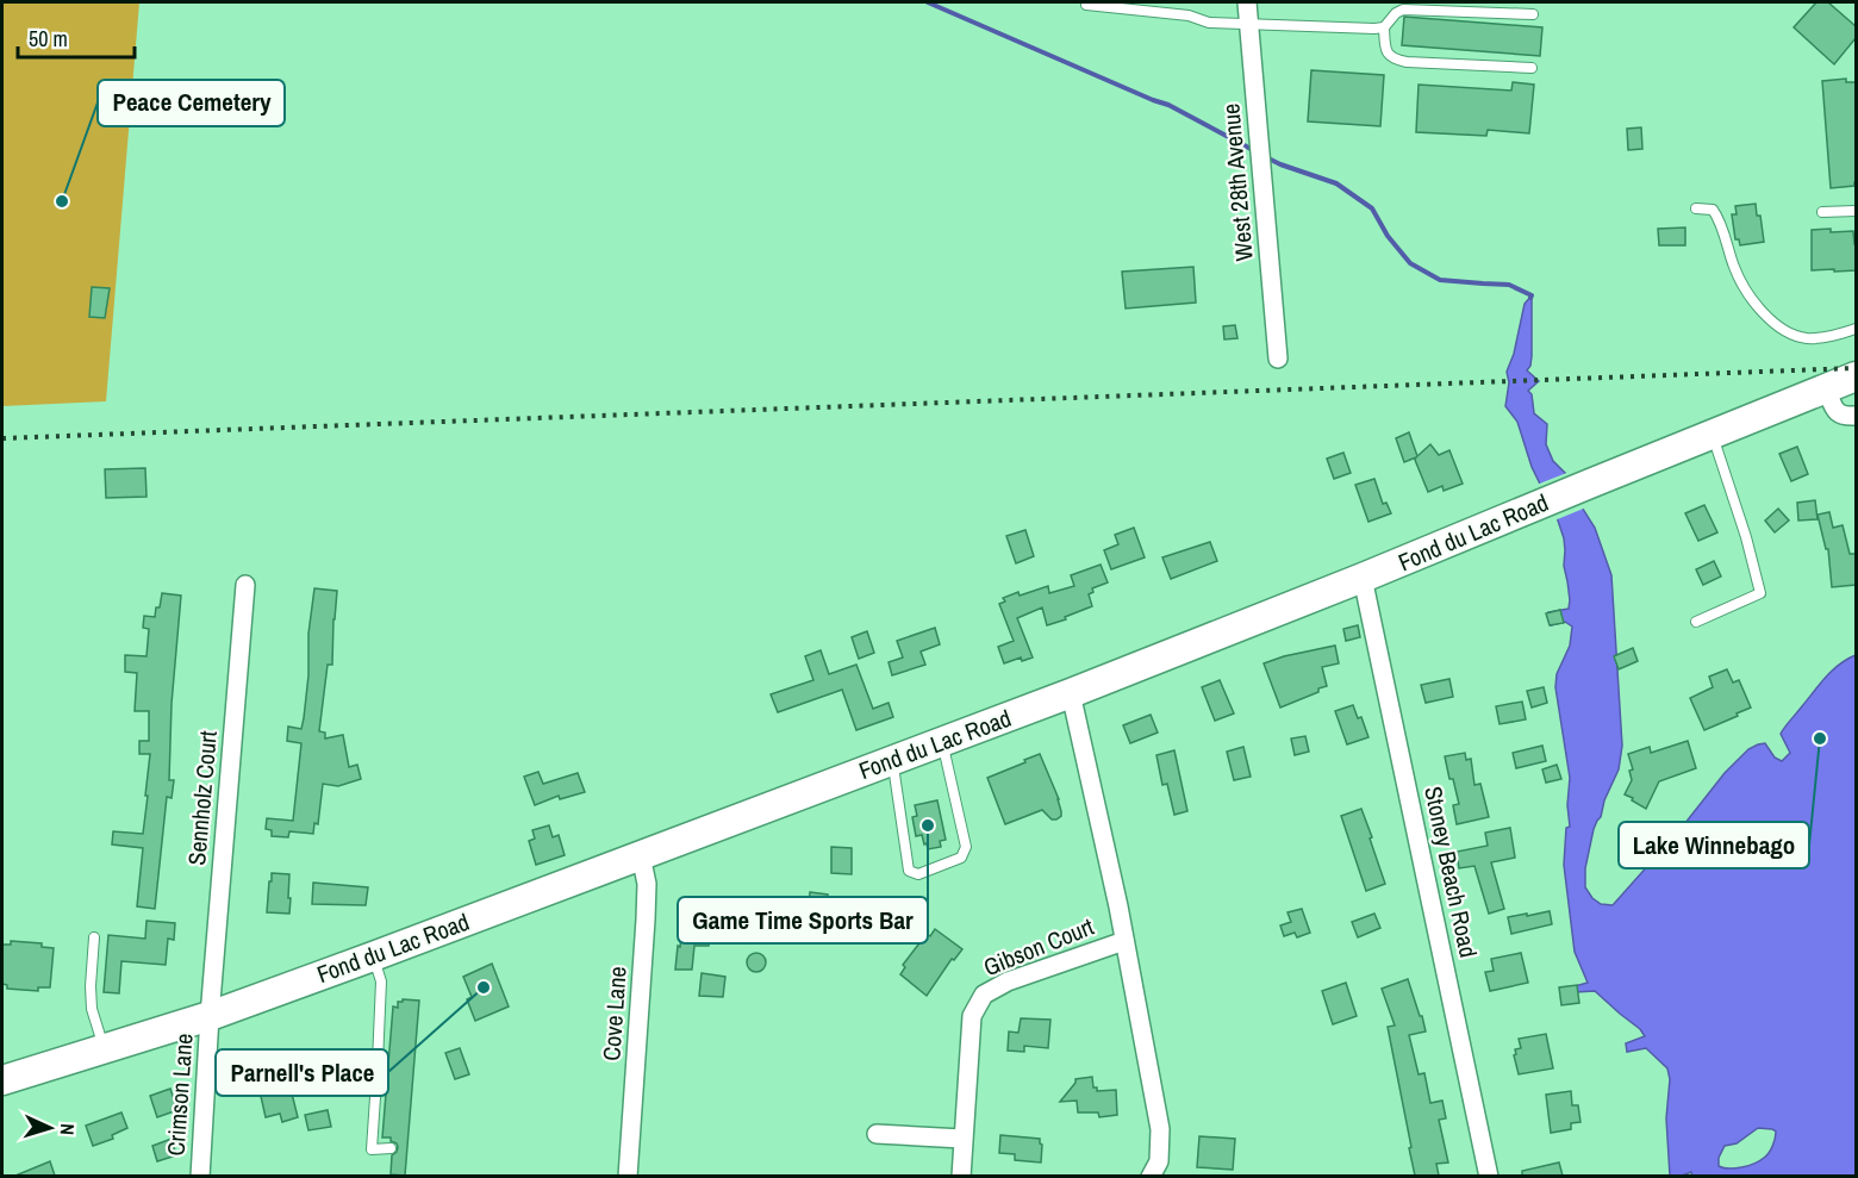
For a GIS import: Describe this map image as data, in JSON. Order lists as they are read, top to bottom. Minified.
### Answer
{"streets":{"main road":["Fond du Lac Road"],"street":["West 28th Avenue","Sennholz Court","Stoney Beach Road","Gibson Court","Cove Lane","Crimson Lane"]},"crossings":[["Fond du Lac Road","Sennholz Court"],["Fond du Lac Road","Stoney Beach Road"],["Fond du Lac Road","Gibson Court"],["Fond du Lac Road","Cove Lane"],["Fond du Lac Road","Crimson Lane"],["Sennholz Court","Crimson Lane"]],"places":["Peace Cemetery","Lake Winnebago","Game Time Sports Bar","Parnell's Place"],"scale_bar":"50 m","north":"right"}
